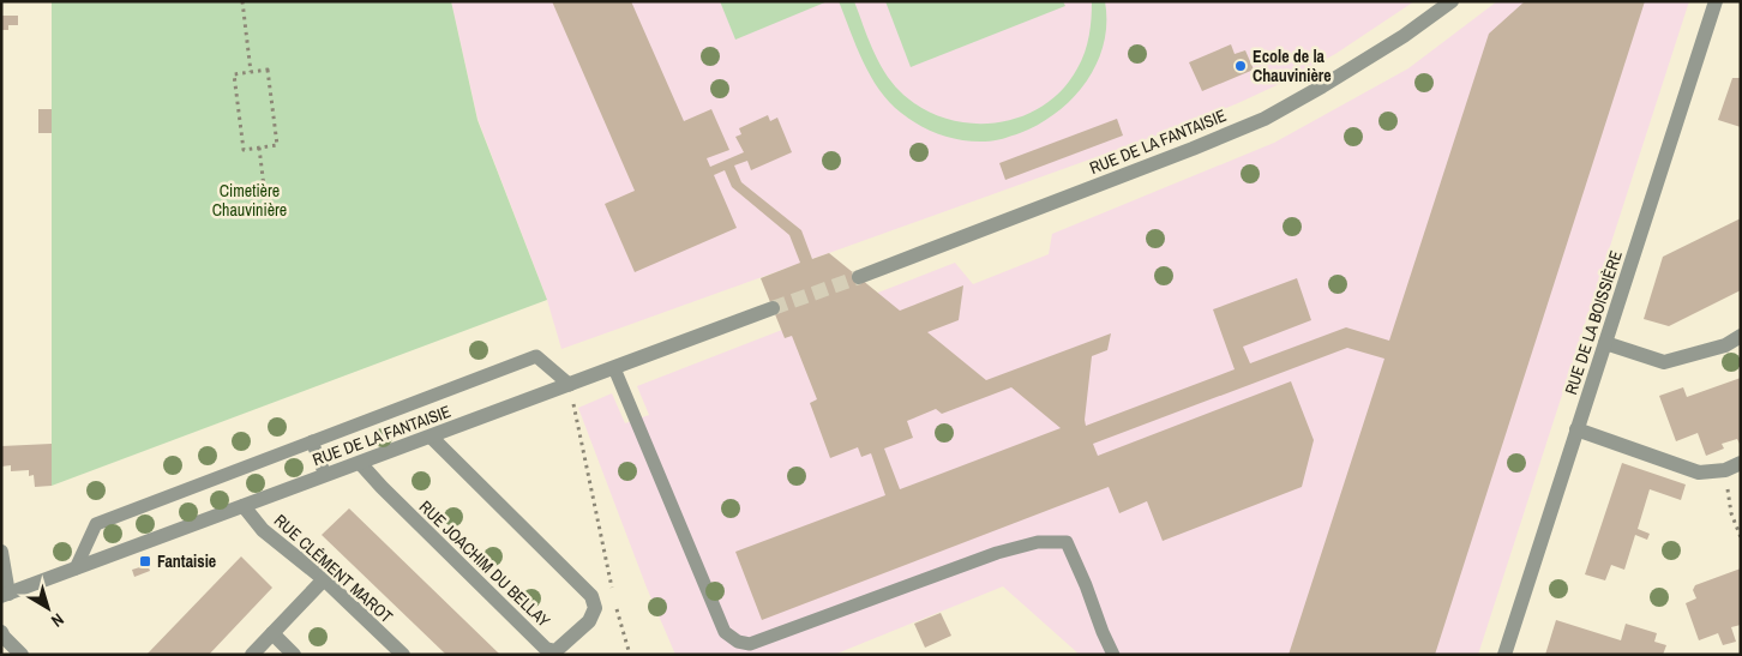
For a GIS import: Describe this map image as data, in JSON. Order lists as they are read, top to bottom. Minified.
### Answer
{"streets":{"street":["RUE DE LA FANTAISIE","RUE DE LA BOISSIÈRE","RUE JOACHIM DU BELLAY","RUE CLÉMENT MAROT"]},"crossings":[["RUE DE LA FANTAISIE","RUE JOACHIM DU BELLAY"],["RUE DE LA FANTAISIE","RUE CLÉMENT MAROT"]],"parks":["Cimetière Chauvinière"],"places":{"other":["Ecole de la Chauvinière"],"transit":["Fantaisie"]},"north":"bottom right"}
